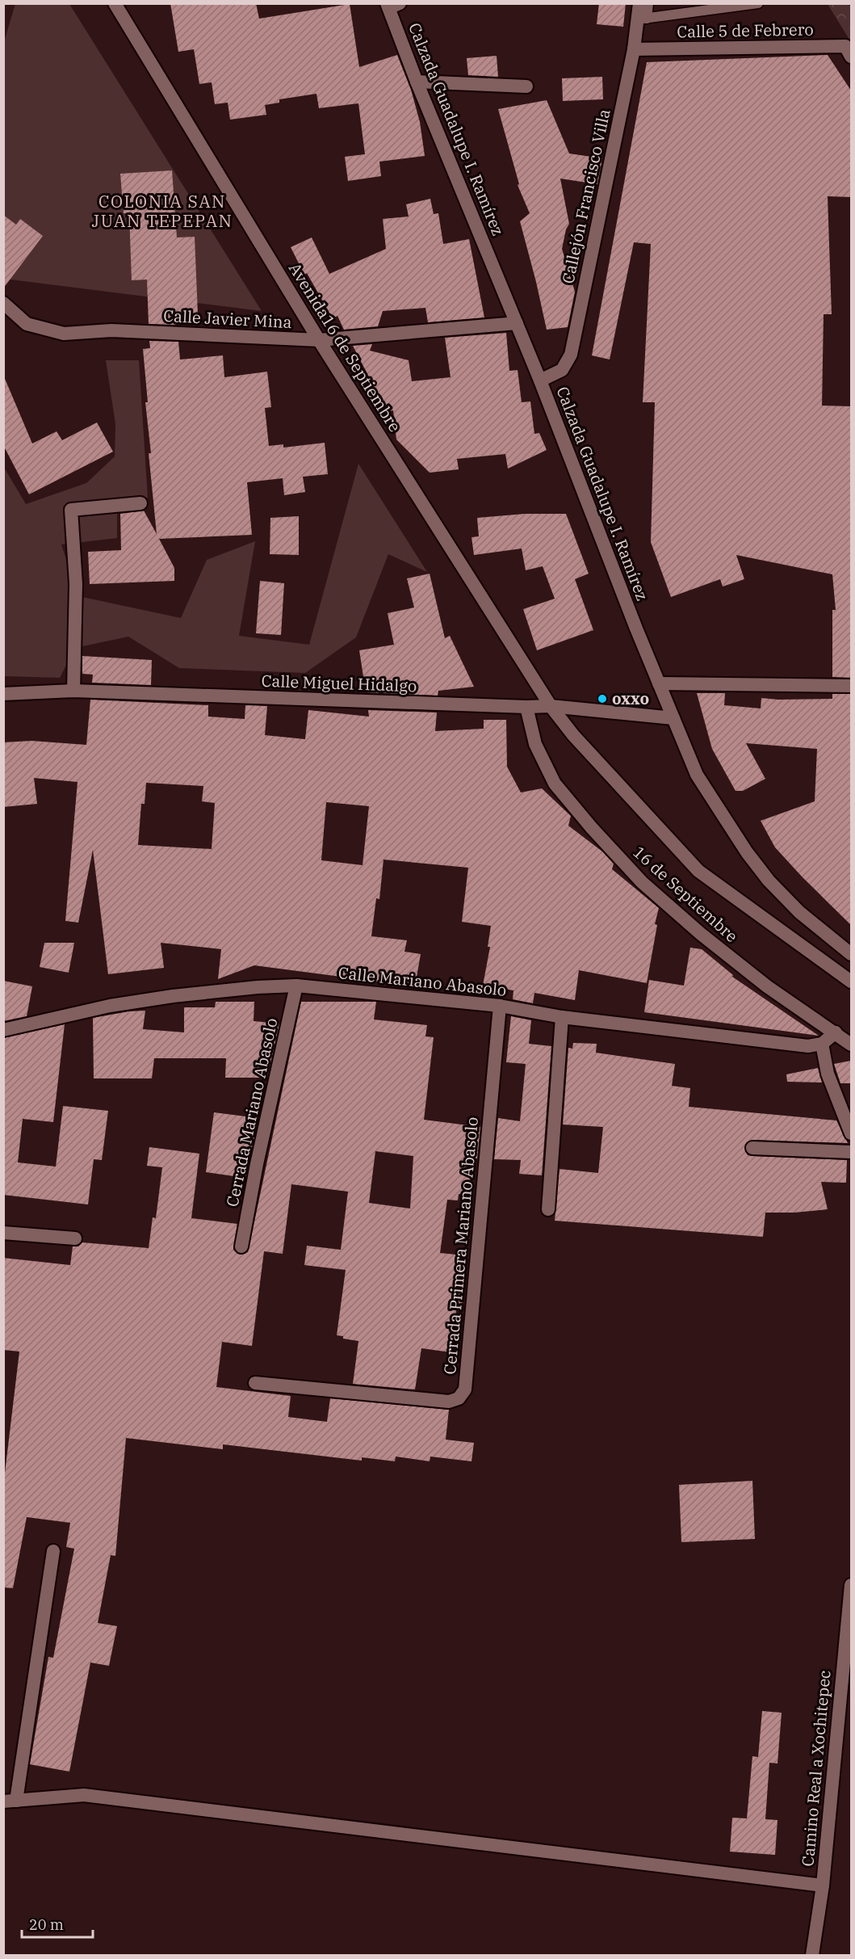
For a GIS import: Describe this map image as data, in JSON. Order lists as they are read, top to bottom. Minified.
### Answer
{"streets":{"street":["Calle 5 de Febrero","Calzada Guadalupe I. Ramírez","Callejón Francisco Villa","Calle Javier Mina","Avenida16 de Septiembre","Calle Miguel Hidalgo","16 de Septiembre","Calle Mariano Abasolo","Cerrada Mariano Abasolo","Cerrada Primera Mariano Abasolo","Camino Real a Xochitepec"]},"crossings":[["Calle 5 de Febrero","Callejón Francisco Villa"],["Calzada Guadalupe I. Ramírez","Callejón Francisco Villa"],["Calzada Guadalupe I. Ramírez","Calle Javier Mina"],["Calzada Guadalupe I. Ramírez","Calle Miguel Hidalgo"],["Calle Javier Mina","Avenida16 de Septiembre"],["Avenida16 de Septiembre","Calle Miguel Hidalgo"],["Calle Miguel Hidalgo","16 de Septiembre"],["Calle Mariano Abasolo","Cerrada Mariano Abasolo"],["Calle Mariano Abasolo","Cerrada Primera Mariano Abasolo"]],"districts":["COLONIA SAN JUAN TEPEPAN"],"places":["oxxo"],"scale_bar":"20 m"}
